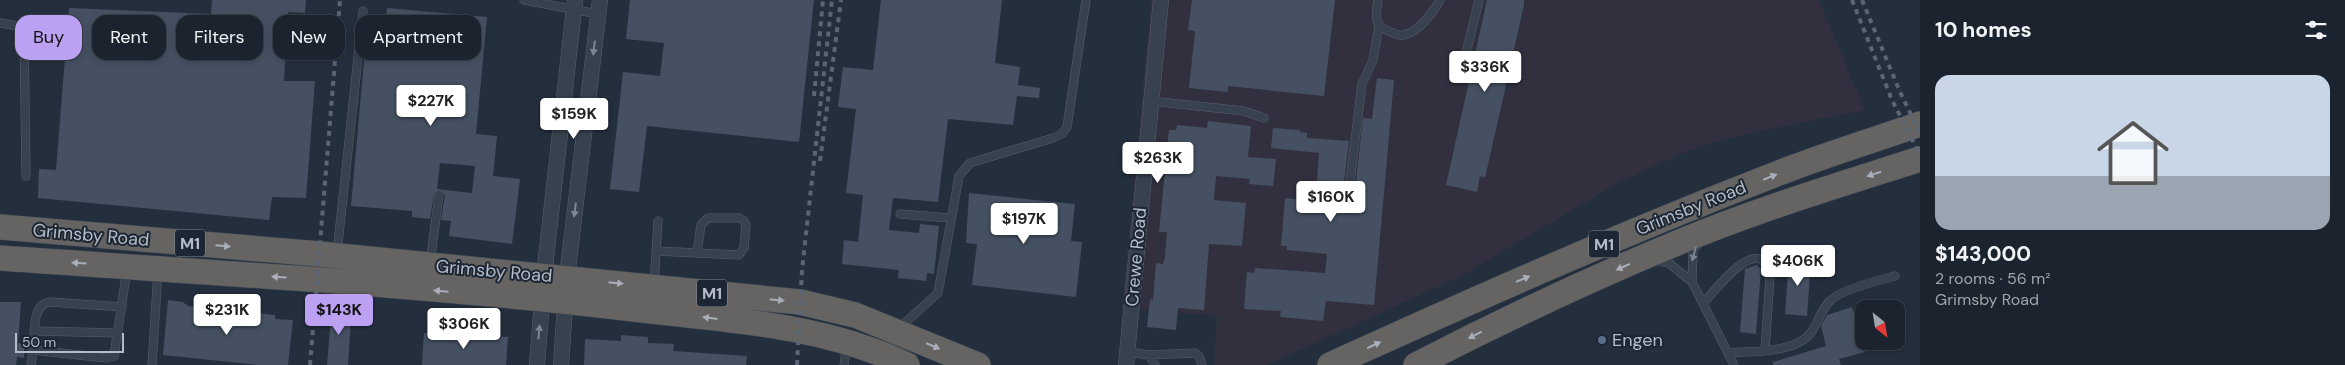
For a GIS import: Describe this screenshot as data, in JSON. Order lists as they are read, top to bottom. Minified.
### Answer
{"streets":{"highway":["Grimsby Road","M1"],"street":["Crewe Road"]},"places":["Engen"],"scale_bar":"50 m","north":"bottom right","page":{"heading":"10 homes","chip":["Buy","Rent","Filters","New","Apartment"],"price":["$336K","$227K","$159K","$263K","$160K","$197K","$406K","$231K","$143K","$306K"],"list":[{"name":"$143,000","note":"2 rooms · 56 m² · Grimsby Road"}],"scale":"50 m"}}
